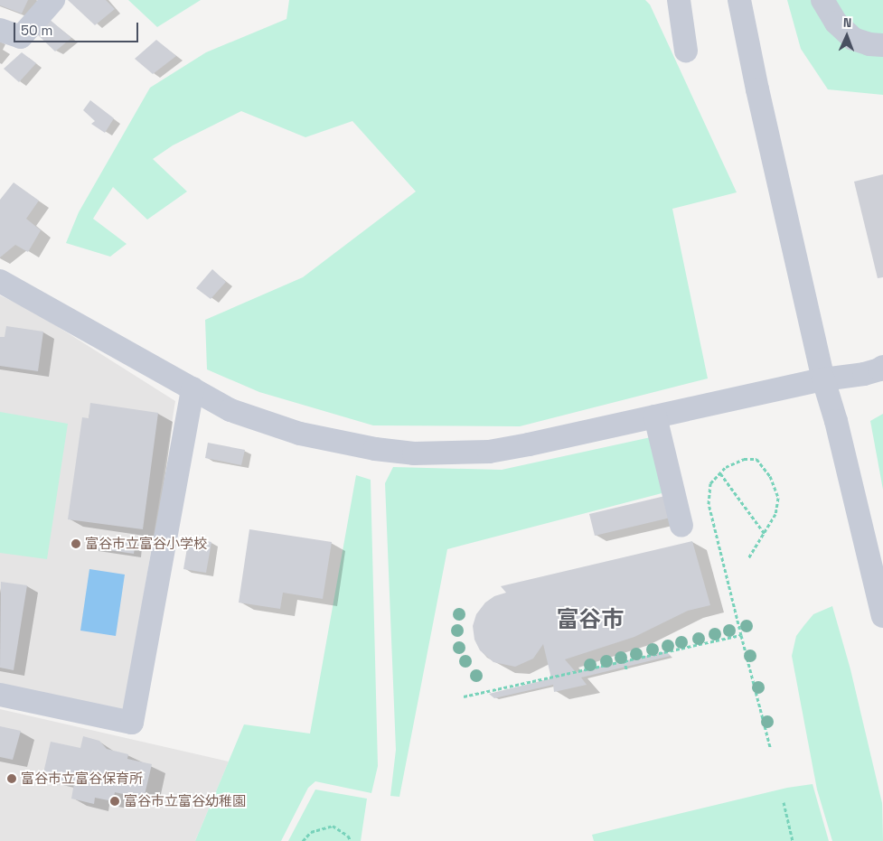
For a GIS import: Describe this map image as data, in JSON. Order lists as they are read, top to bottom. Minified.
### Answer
{"districts":["富谷市"],"places":["富谷市立富谷小学校","富谷市立富谷保育所","富谷市立富谷幼稚園"],"scale_bar":"50 m","north":"top"}
